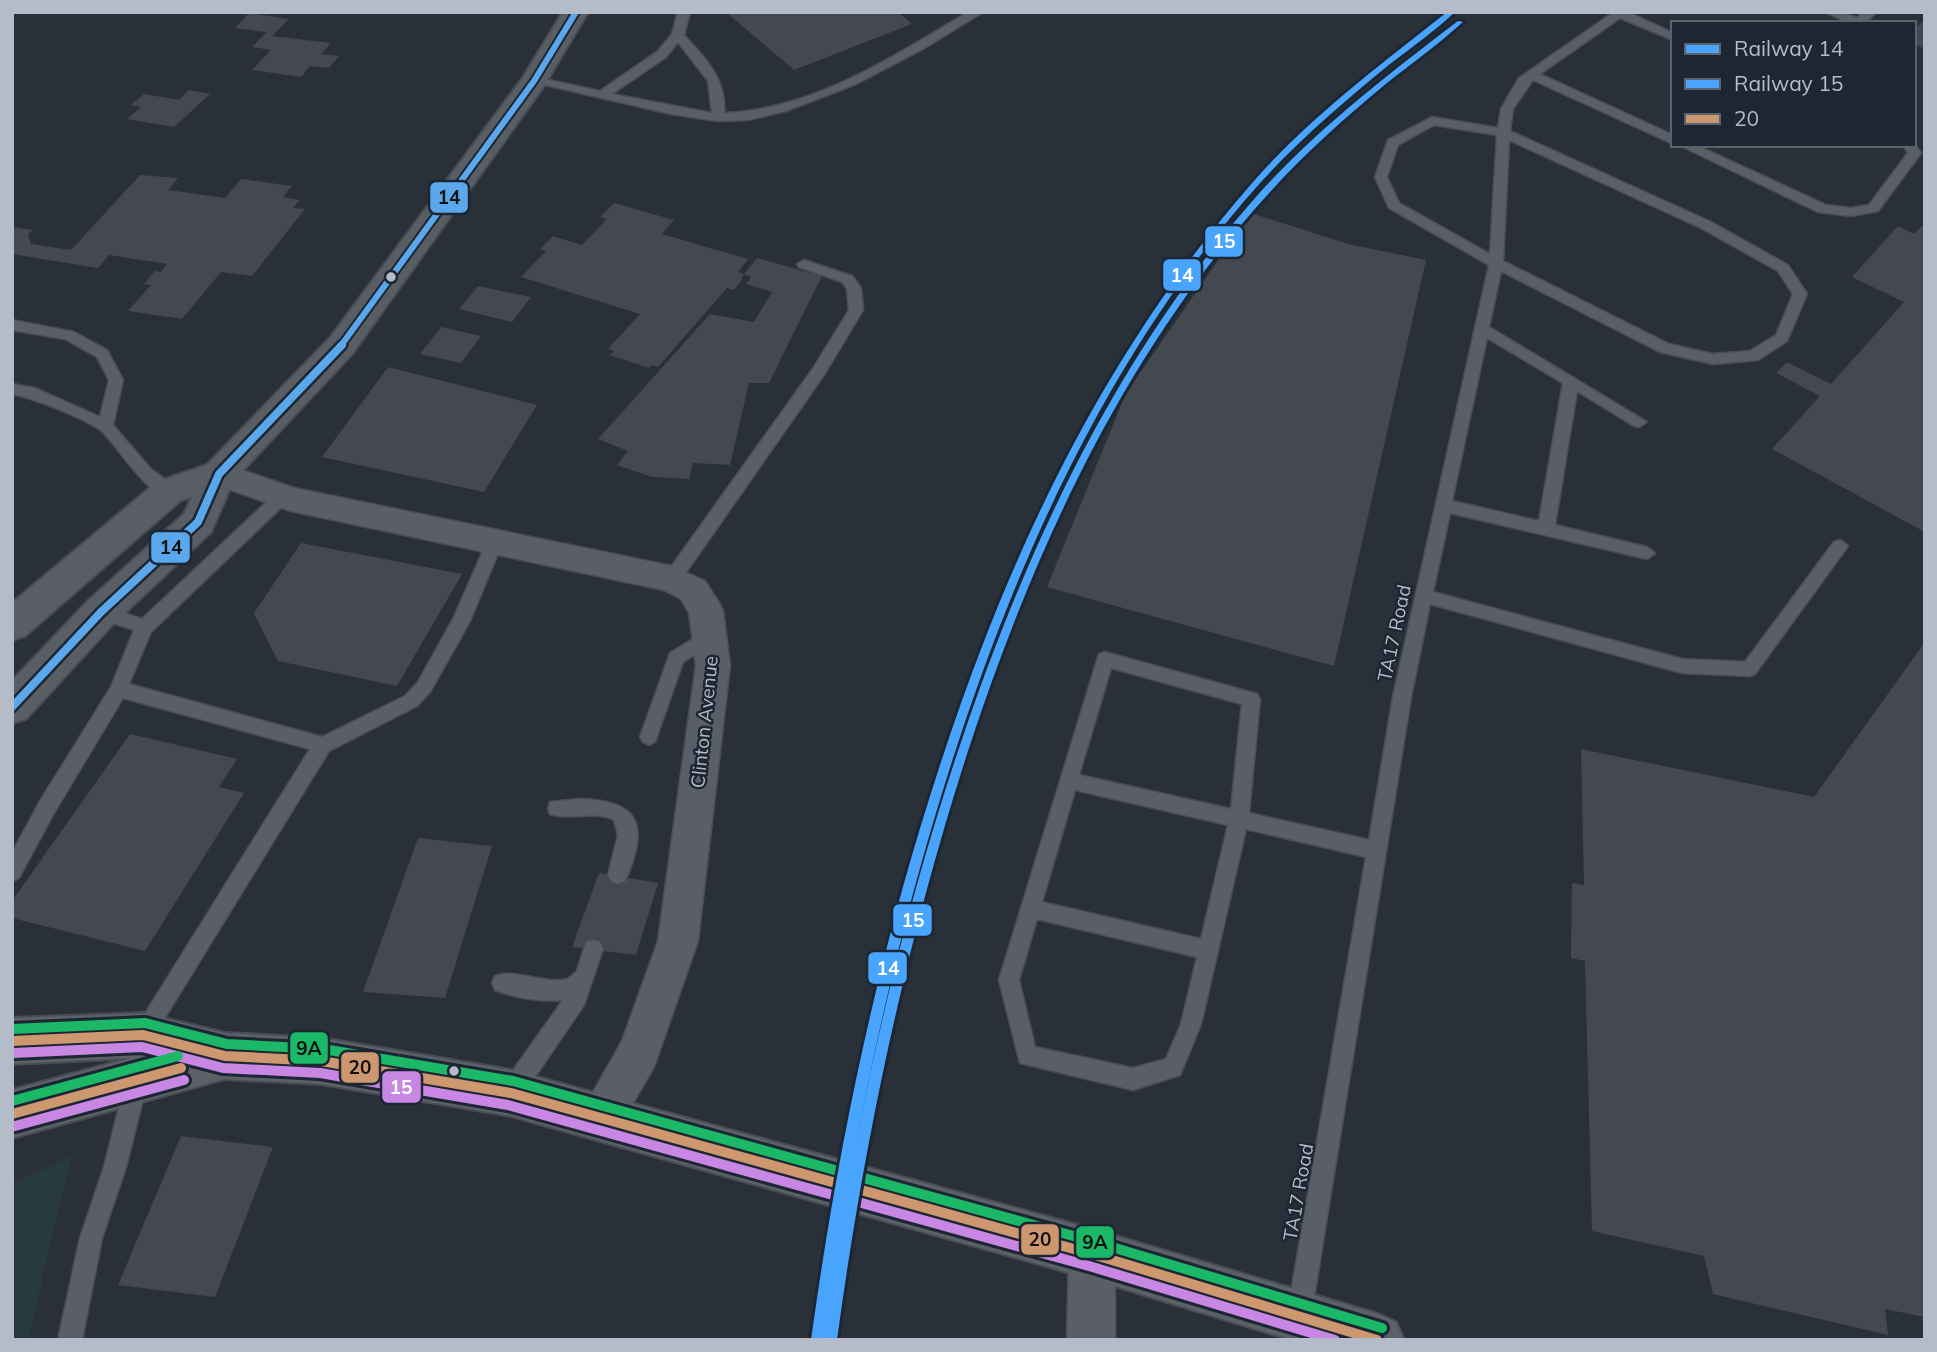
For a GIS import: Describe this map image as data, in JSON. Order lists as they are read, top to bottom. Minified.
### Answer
{"streets":{"street":["Clinton Avenue"],"lane":["TA17 Road"]},"lines":["rail line 14","transit line 14","rail line 15","transit line 9A","transit line 20","transit line 15"],"legend":["Railway 14","Railway 15","20"]}
